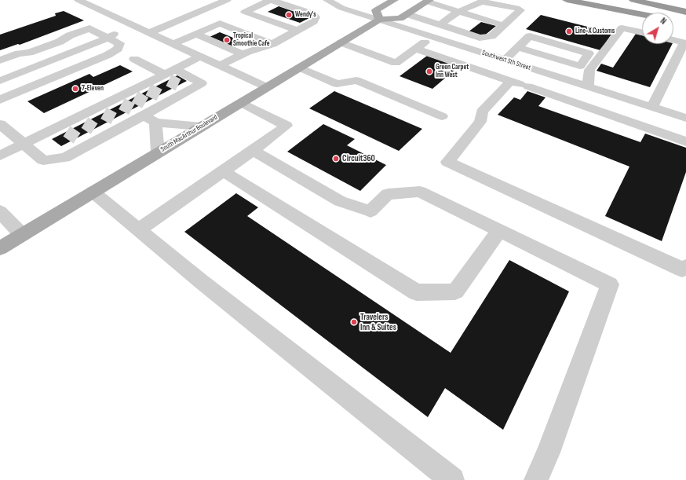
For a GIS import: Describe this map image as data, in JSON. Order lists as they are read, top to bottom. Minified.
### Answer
{"streets":{"main road":["South MacArthur Boulevard"],"street":["Southwest 5th Street"]},"crossings":[["Southwest 5th Street","South MacArthur Boulevard"]],"places":["Wendy's","Line-X Customs","Tropical Smoothie Cafe","Green Carpet Inn West","7-Eleven","Circuit360","Travelers Inn & Suites"],"north":"top right"}
